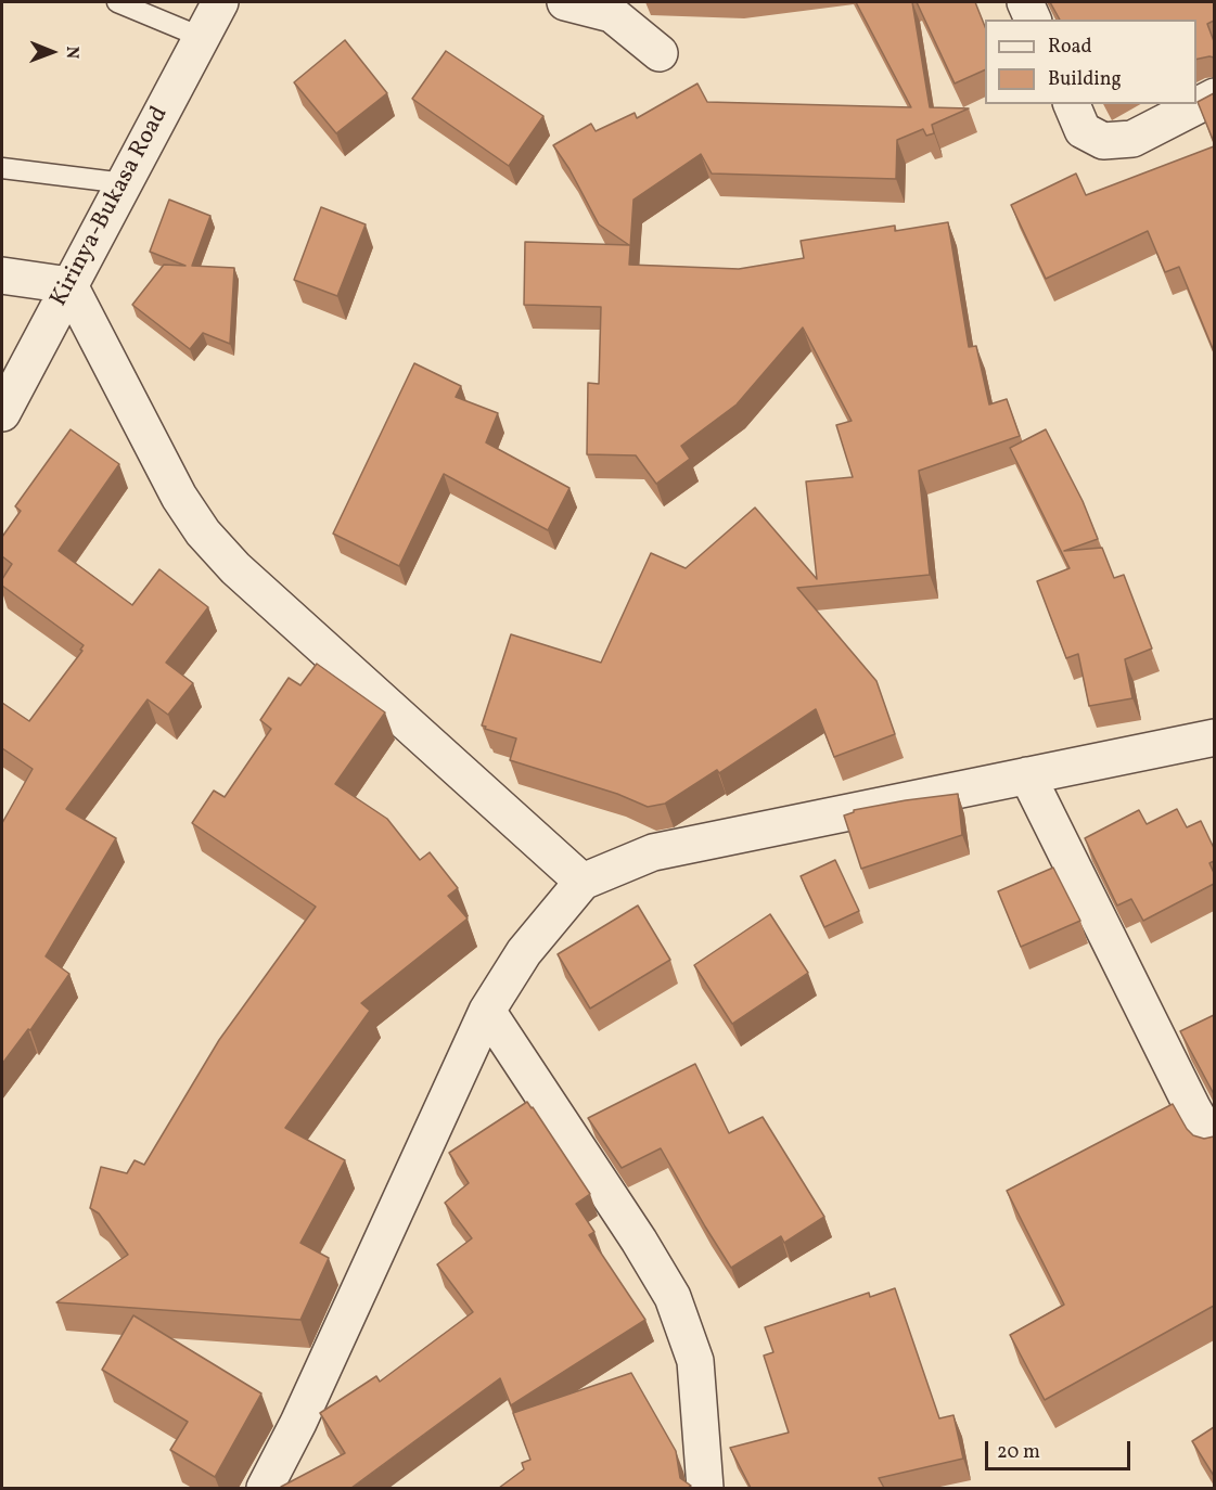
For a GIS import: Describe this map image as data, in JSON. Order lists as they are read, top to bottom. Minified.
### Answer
{"streets":{"street":["Kirinya-Bukasa Road"]},"legend":["Road","Building"],"scale_bar":"20 m","north":"right"}
